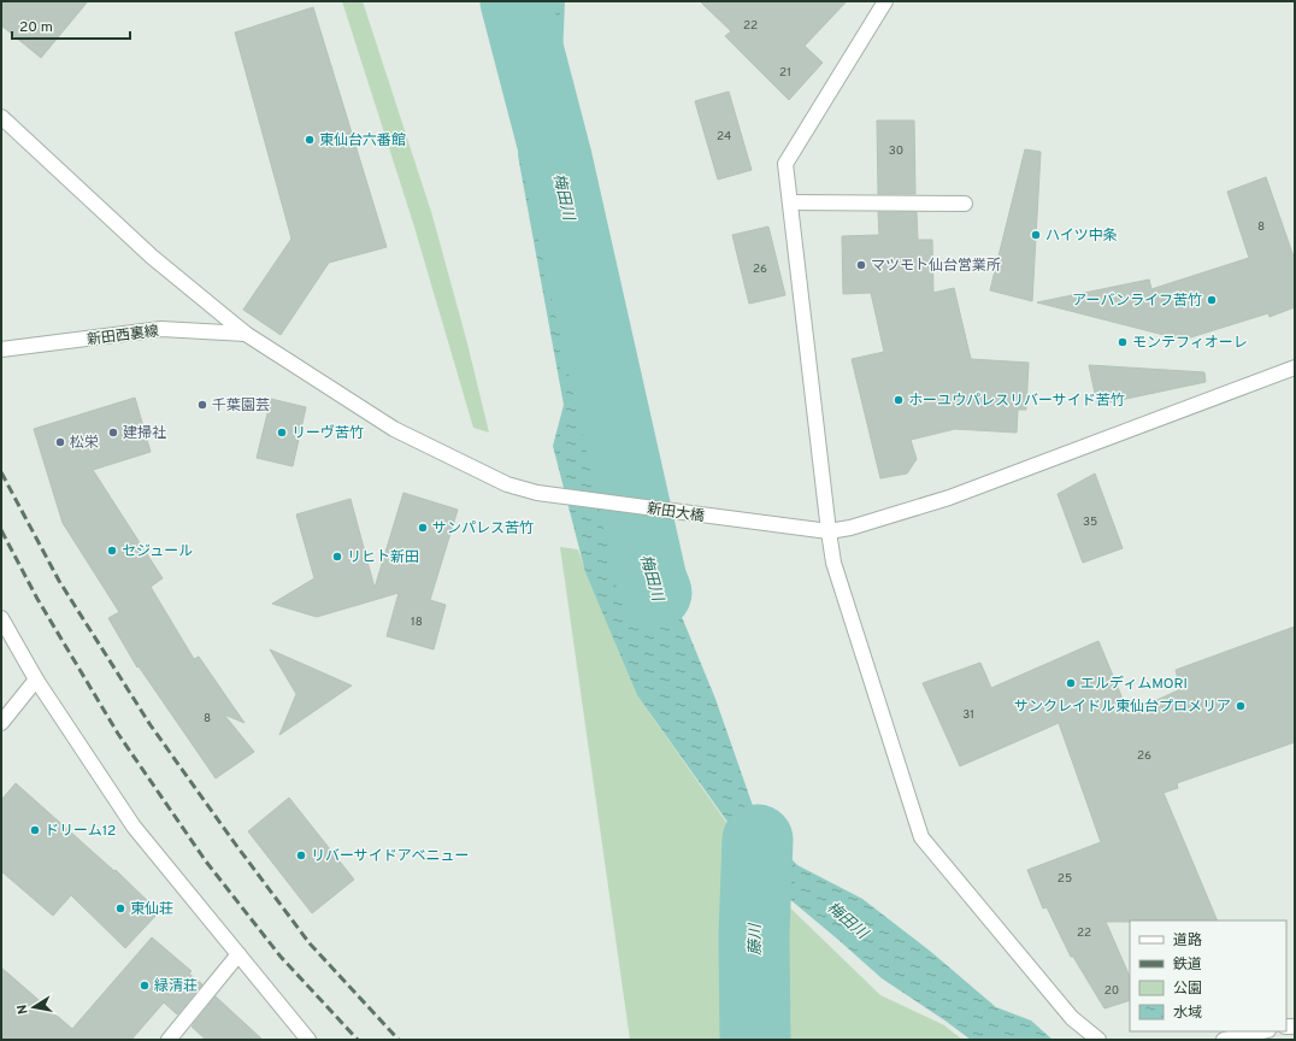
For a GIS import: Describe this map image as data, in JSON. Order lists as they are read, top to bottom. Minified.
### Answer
{"streets":{"street":["新田西裏線","新田大橋"]},"crossings":[["新田西裏線","新田大橋"]],"water":["梅田川","藤川"],"places":["東仙台六番館","ハイツ中条","マツモト仙台営業所","アーバンライフ苦竹","モンテフィオーレ","ホーユウパレスリバーサイド苦竹","千葉園芸","建掃社","リーヴ苦竹","松栄","サンパレス苦竹","セジュール","リヒト新田","エルディムMORI","サンクレイドル東仙台プロメリア","ドリーム12","リバーサイドアベニュー","東仙荘","緑清荘"],"house_numbers":["22","21","24","30","8","26","35","18","31","8","26","25","22","20"],"legend":["道路","鉄道","公園","水域"],"scale_bar":"20 m","north":"left"}
